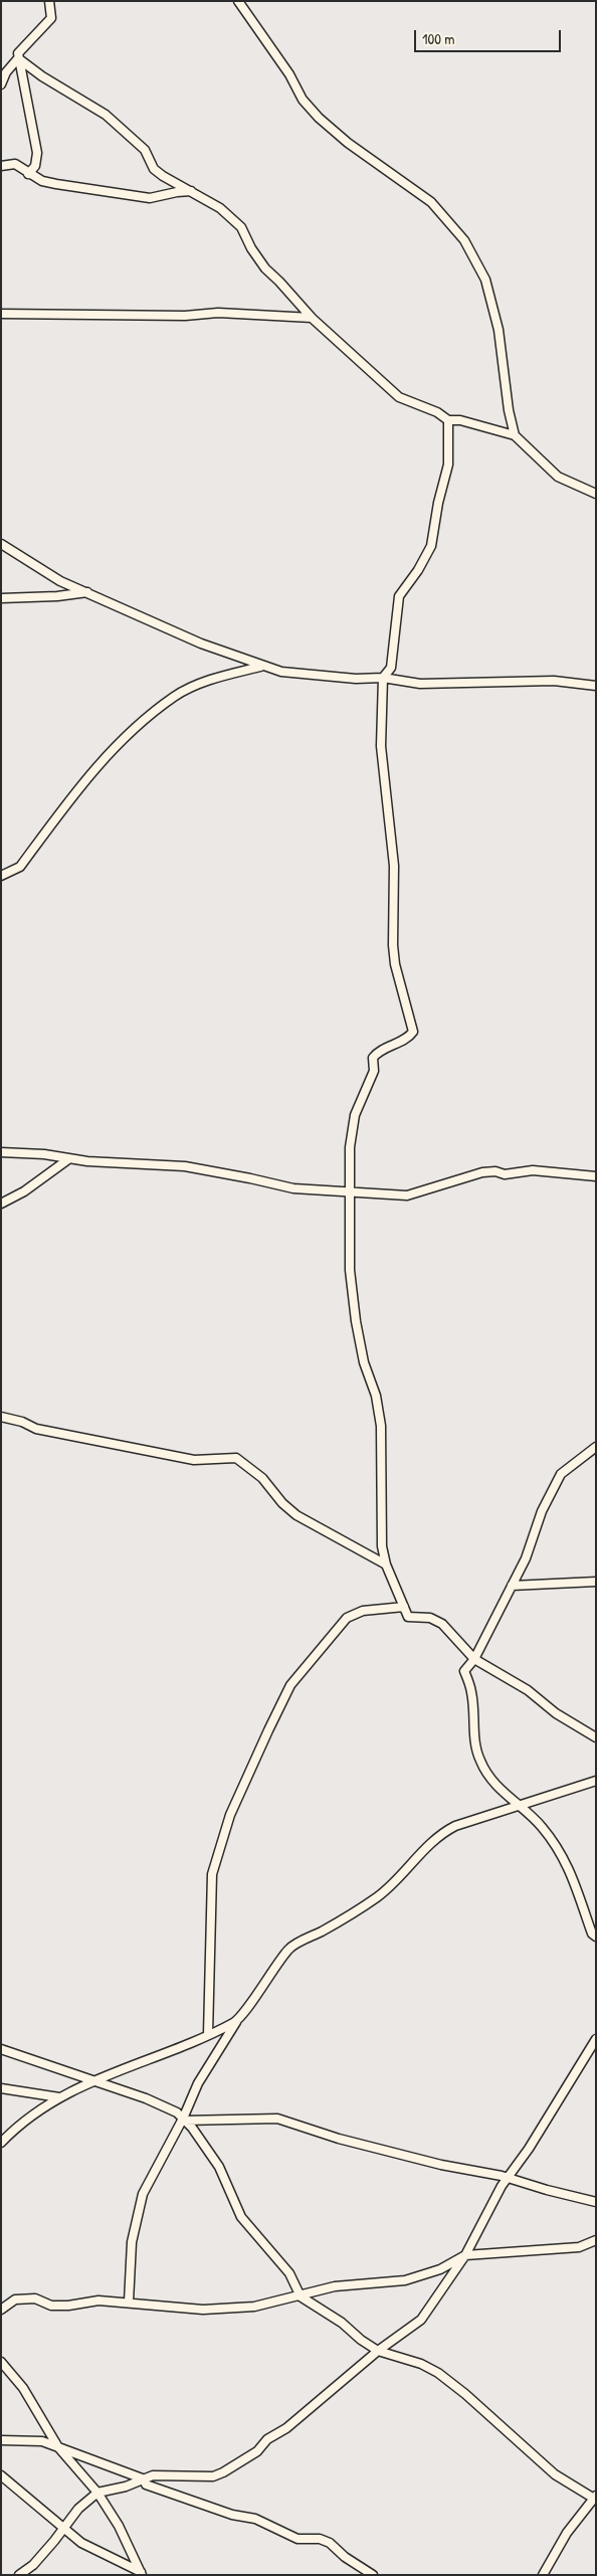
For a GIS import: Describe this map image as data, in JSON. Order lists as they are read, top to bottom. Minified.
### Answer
{"scale_bar":"100 m"}
